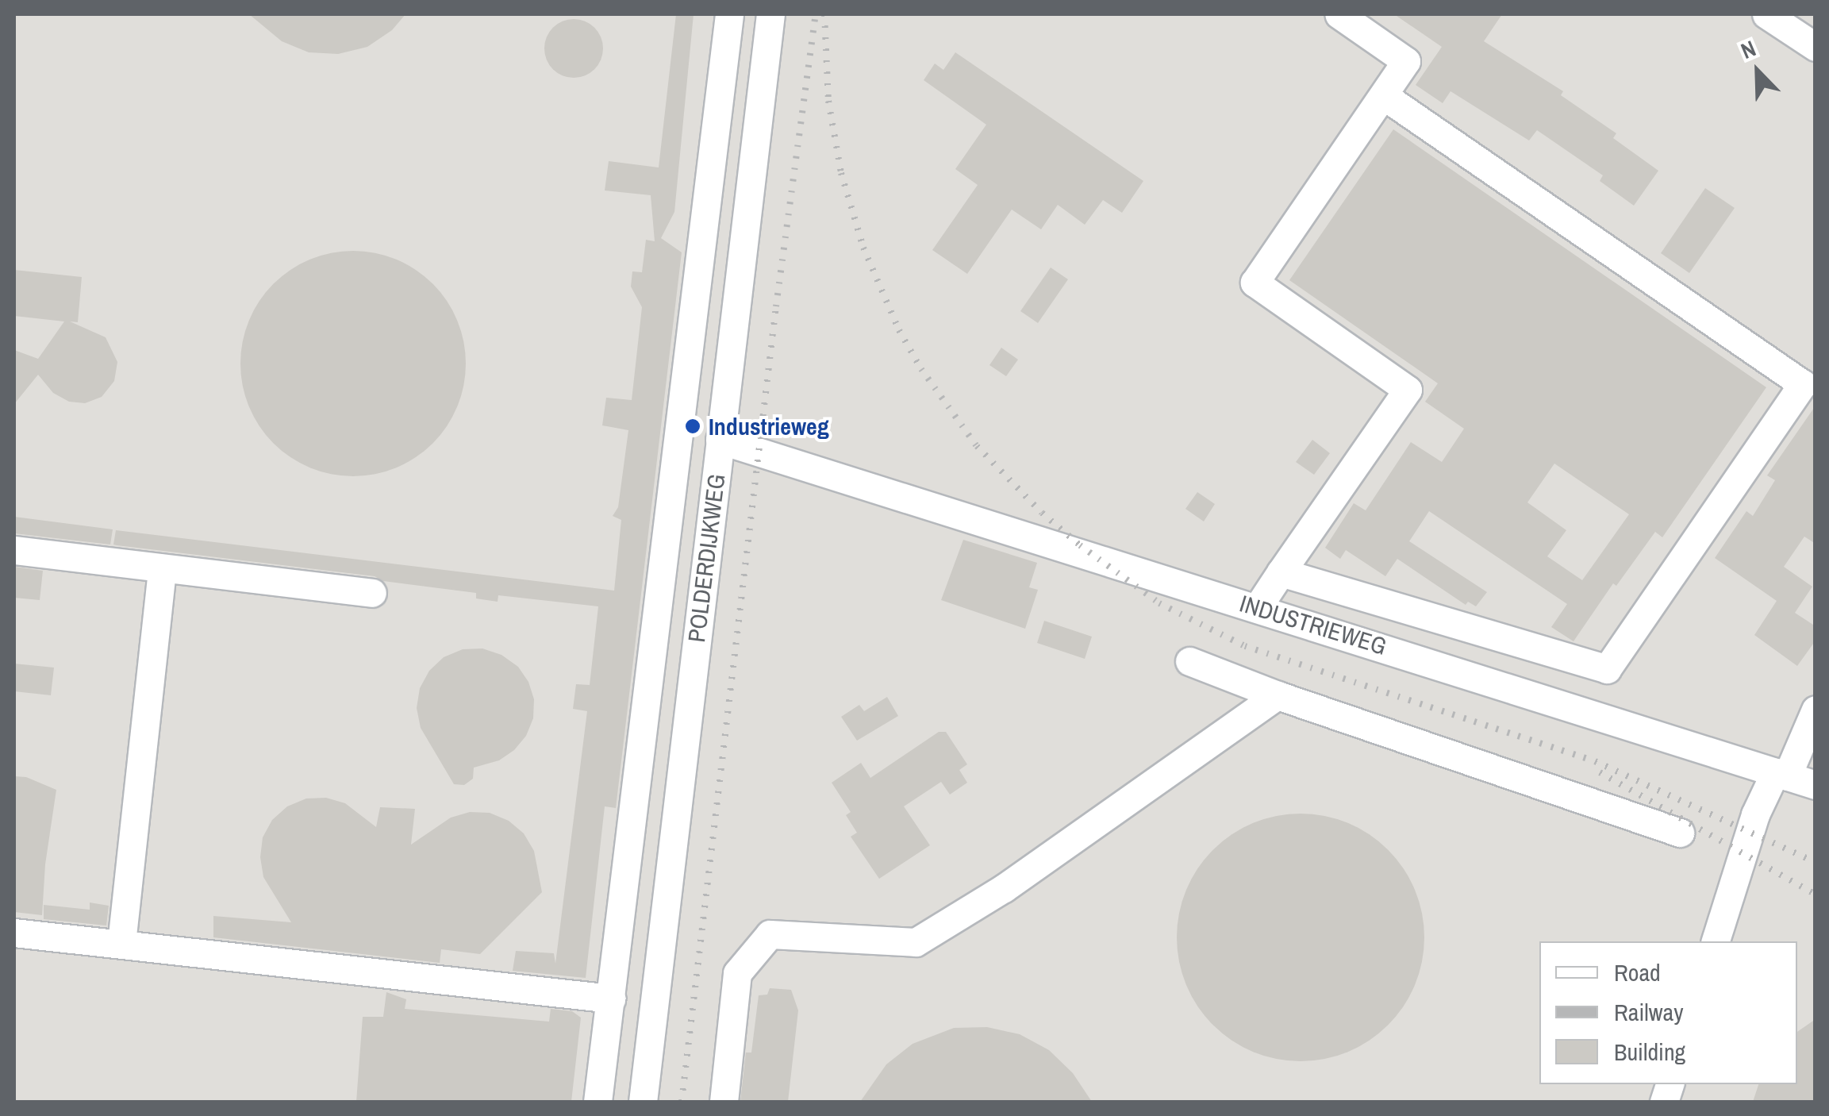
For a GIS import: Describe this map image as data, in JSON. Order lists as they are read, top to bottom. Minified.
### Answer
{"streets":{"street":["POLDERDIJKWEG","INDUSTRIEWEG"]},"crossings":[["POLDERDIJKWEG","INDUSTRIEWEG"]],"places":["Industrieweg"],"legend":["Road","Railway","Building"],"north":"top left"}
